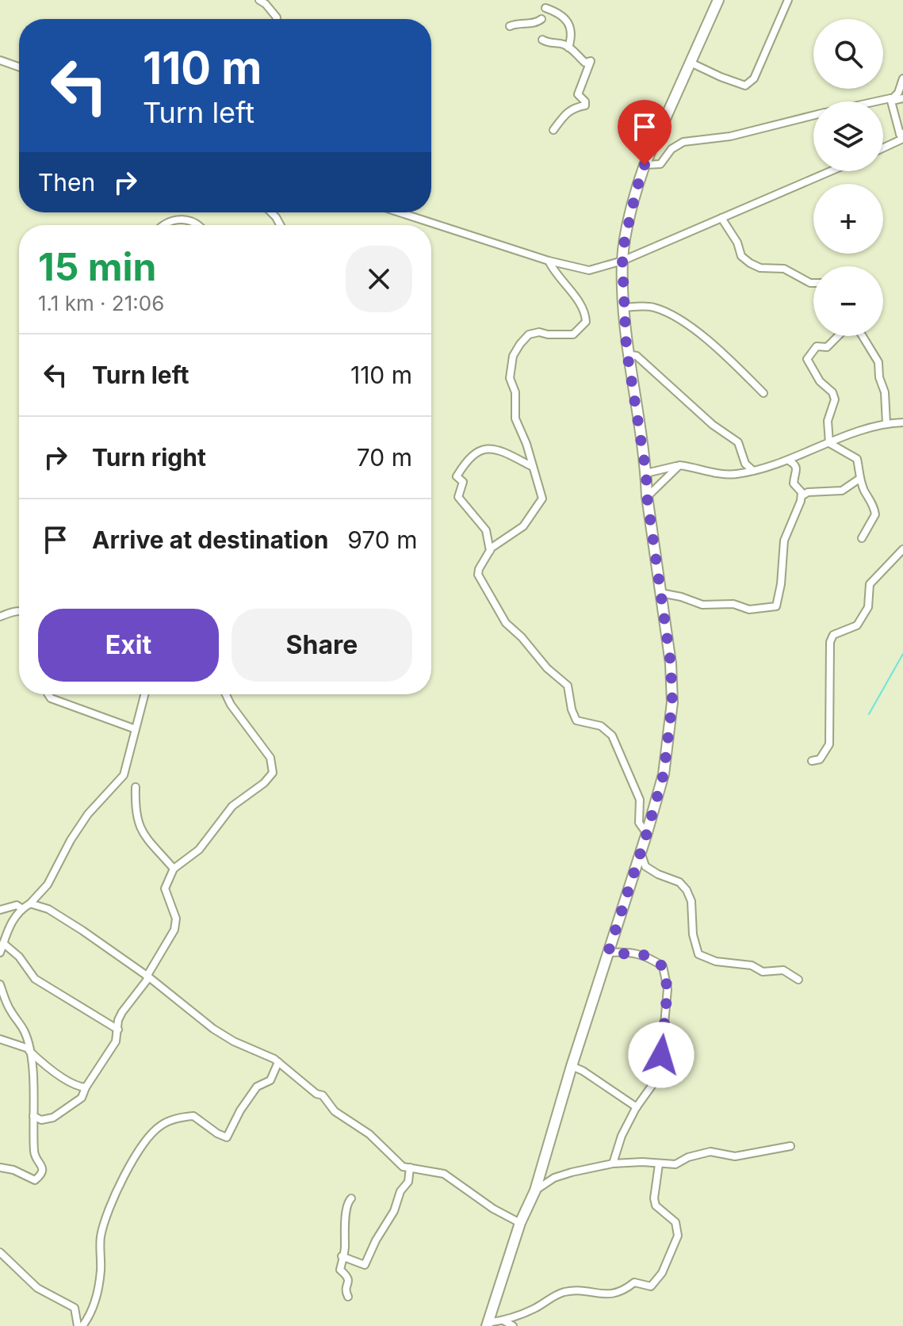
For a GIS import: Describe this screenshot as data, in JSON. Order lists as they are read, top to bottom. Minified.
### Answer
{"page":{"map_buttons":["+","−"],"turn":["110 m","Turn left"],"then":"Then","heading":["15 min","1.1 km · 21:06"],"list":[{"name":"Turn left","value":"110 m"},{"name":"Turn right","value":"70 m"},{"name":"Arrive at destination","value":"970 m"}],"buttons":["Exit","Share"]}}
